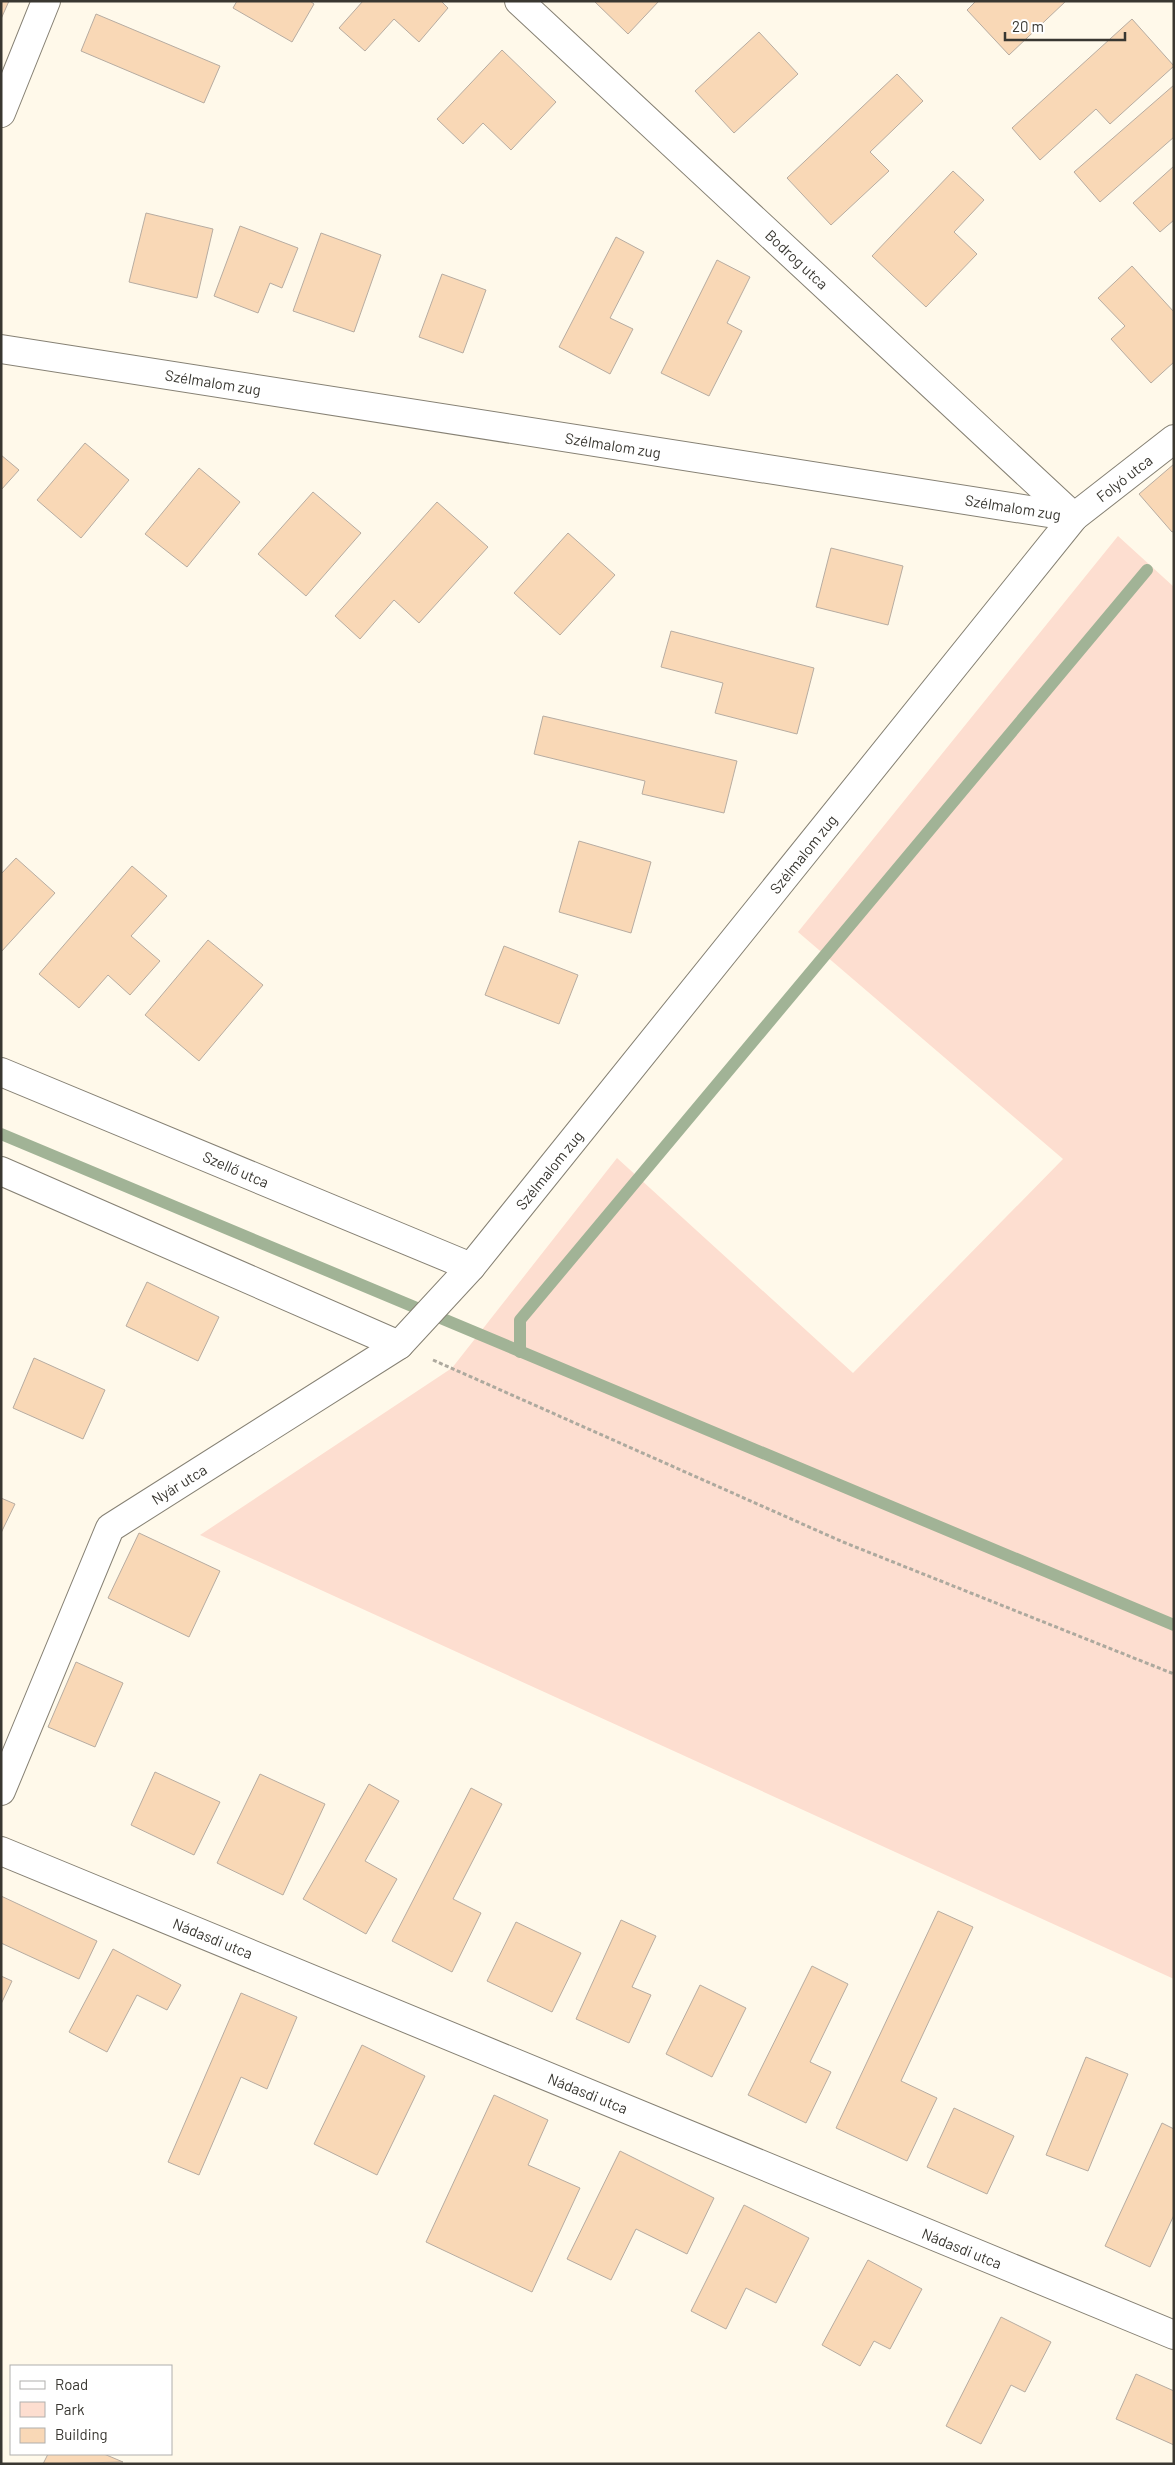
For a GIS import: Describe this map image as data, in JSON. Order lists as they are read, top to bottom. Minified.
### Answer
{"streets":{"street":["Bodrog utca","Szélmalom zug","Folyó utca","Szellő utca","Nyár utca","Nádasdi utca"]},"crossings":[["Bodrog utca","Szélmalom zug"],["Bodrog utca","Folyó utca"],["Szélmalom zug","Folyó utca"],["Szélmalom zug","Szellő utca"],["Szélmalom zug","Nyár utca"],["Szellő utca","Nyár utca"]],"legend":["Road","Park","Building"],"scale_bar":"20 m"}
